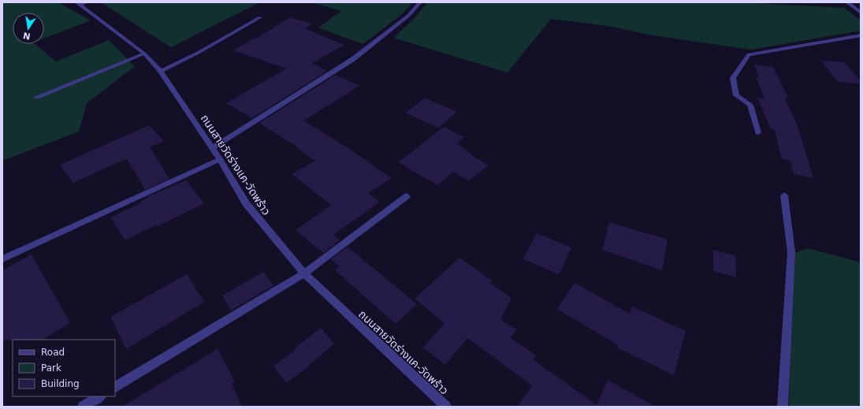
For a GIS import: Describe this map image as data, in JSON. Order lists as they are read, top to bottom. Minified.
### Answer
{"streets":{"street":["ถนนสายวัดร่างแค-วัดพร้าว"]},"legend":["Road","Park","Building"],"north":"bottom"}
